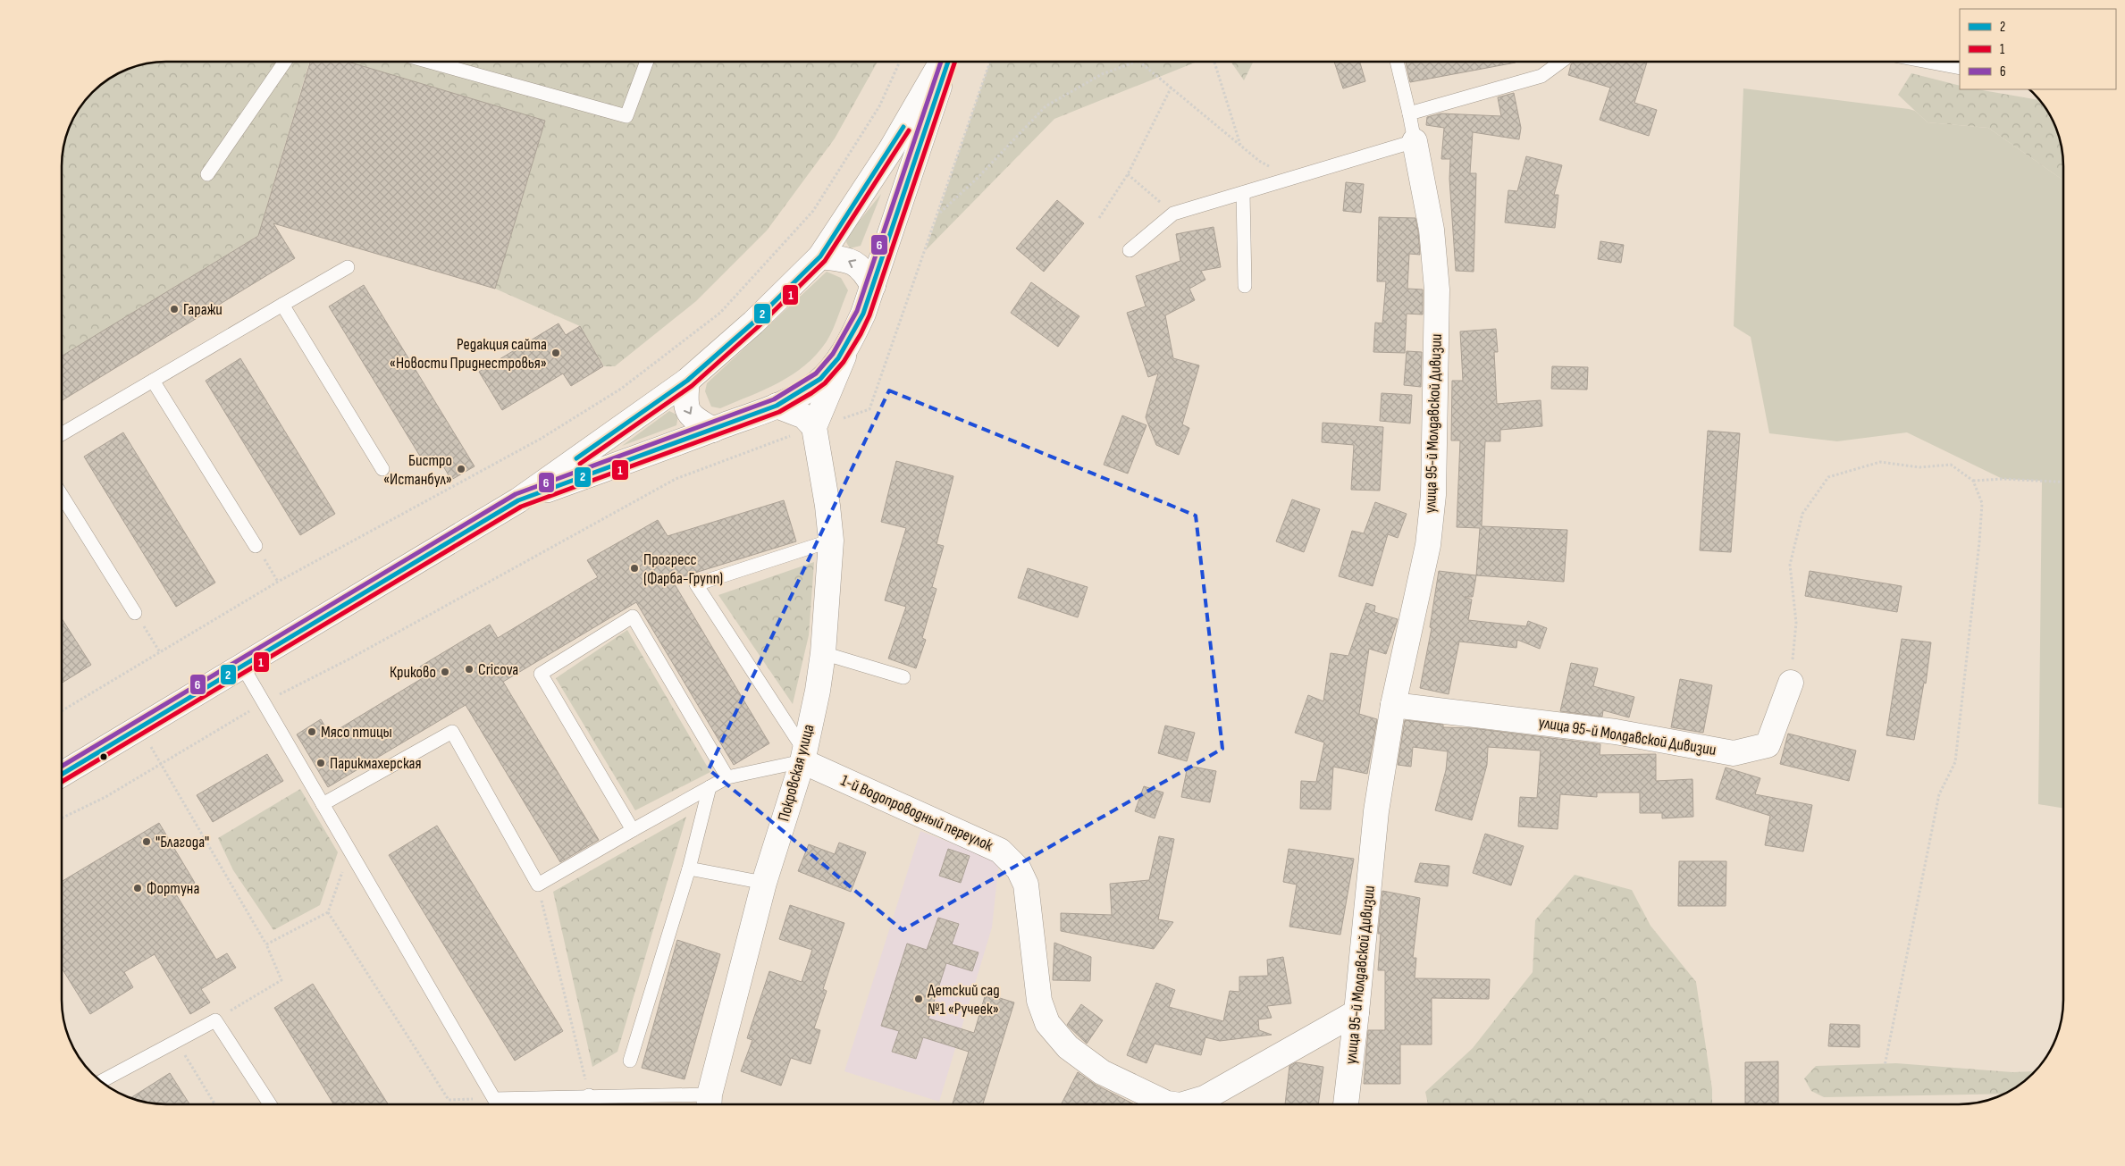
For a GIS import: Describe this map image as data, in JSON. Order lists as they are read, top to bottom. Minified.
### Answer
{"streets":{"street":["улица 95-й Молдавской Дивизии","Покровская улица","1-й Водопроводный переулок"]},"crossings":[["улица 95-й Молдавской Дивизии","1-й Водопроводный переулок"],["Покровская улица","1-й Водопроводный переулок"]],"places":["Гаражи","Редакция сайта «Новости Приднестровья»","Бистро «Истанбул»","Прогресс (Фарба-Групп)","Cricova","Криково","Мясо птицы","Парикмахерская","\"Благода\"","Фортуна","Детский сад №1 «Ручеек»"],"lines":["transit line 2","transit line 1","transit line 6"],"legend":["2","1","6"]}
